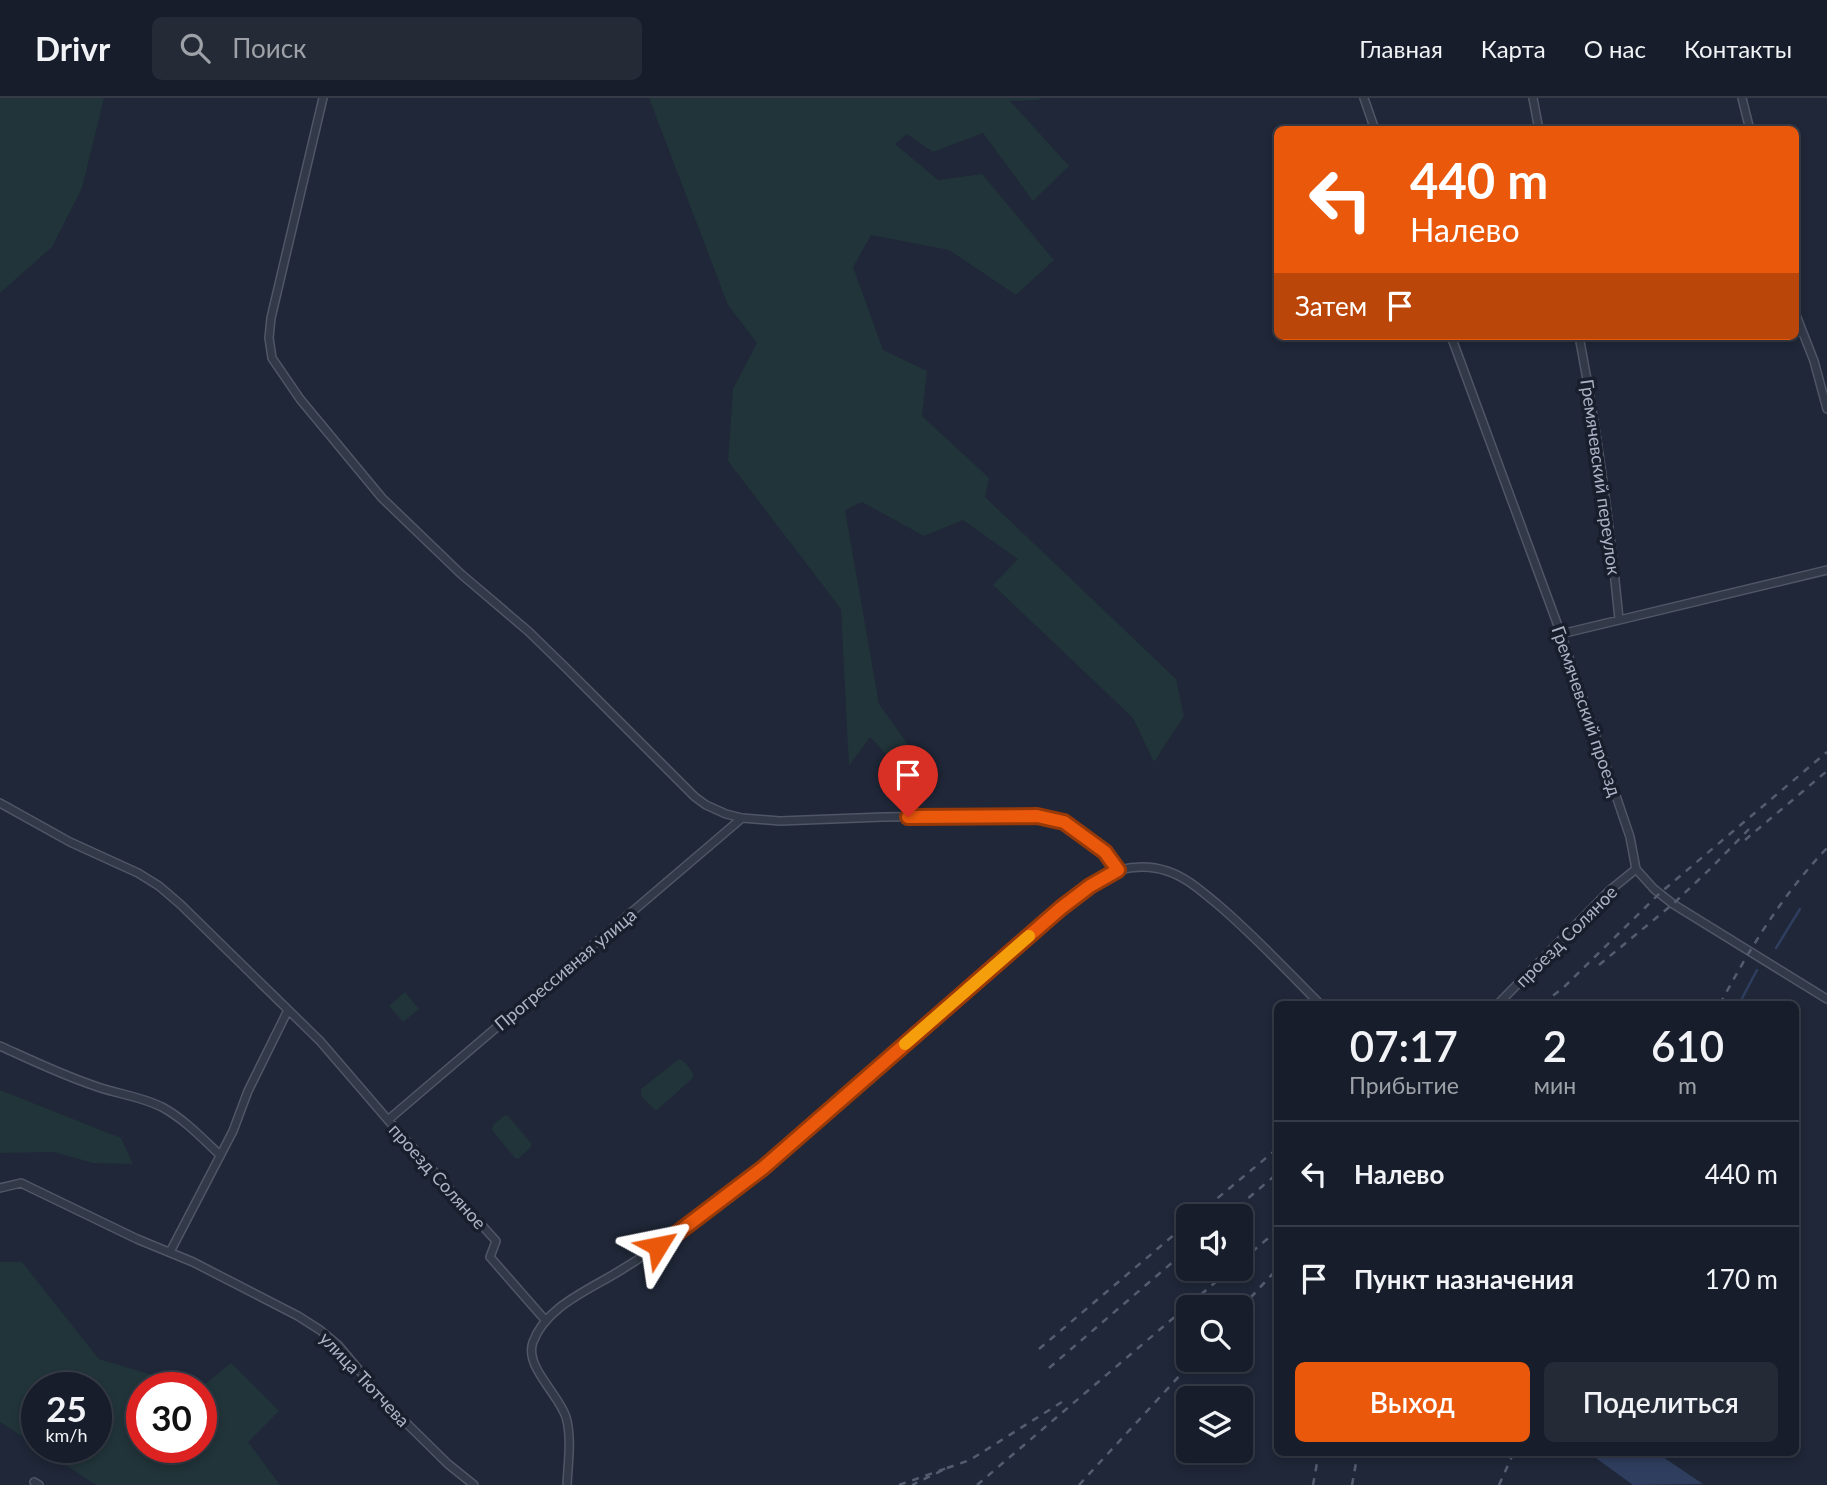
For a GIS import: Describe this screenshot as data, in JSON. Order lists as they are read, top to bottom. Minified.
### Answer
{"streets":{"street":["Гремячевский переулок","Гремячевский проезд","проезд Соляное","Прогрессивная улица","улица Тютчева"]},"crossings":[["Гремячевский проезд","проезд Соляное"],["проезд Соляное","Прогрессивная улица"]],"page":{"header":"Drivr","search":"Поиск","nav":["Главная","Карта","О нас","Контакты"],"turn":["440 m","Налево"],"then":"Затем","eta":["07:17","Прибытие","2","мин","610","m"],"list":[{"name":"Налево","value":"440 m"},{"name":"Пункт назначения","value":"170 m"}],"buttons":["Выход","Поделиться"],"speed":"25 km/h","limit":"30"}}
